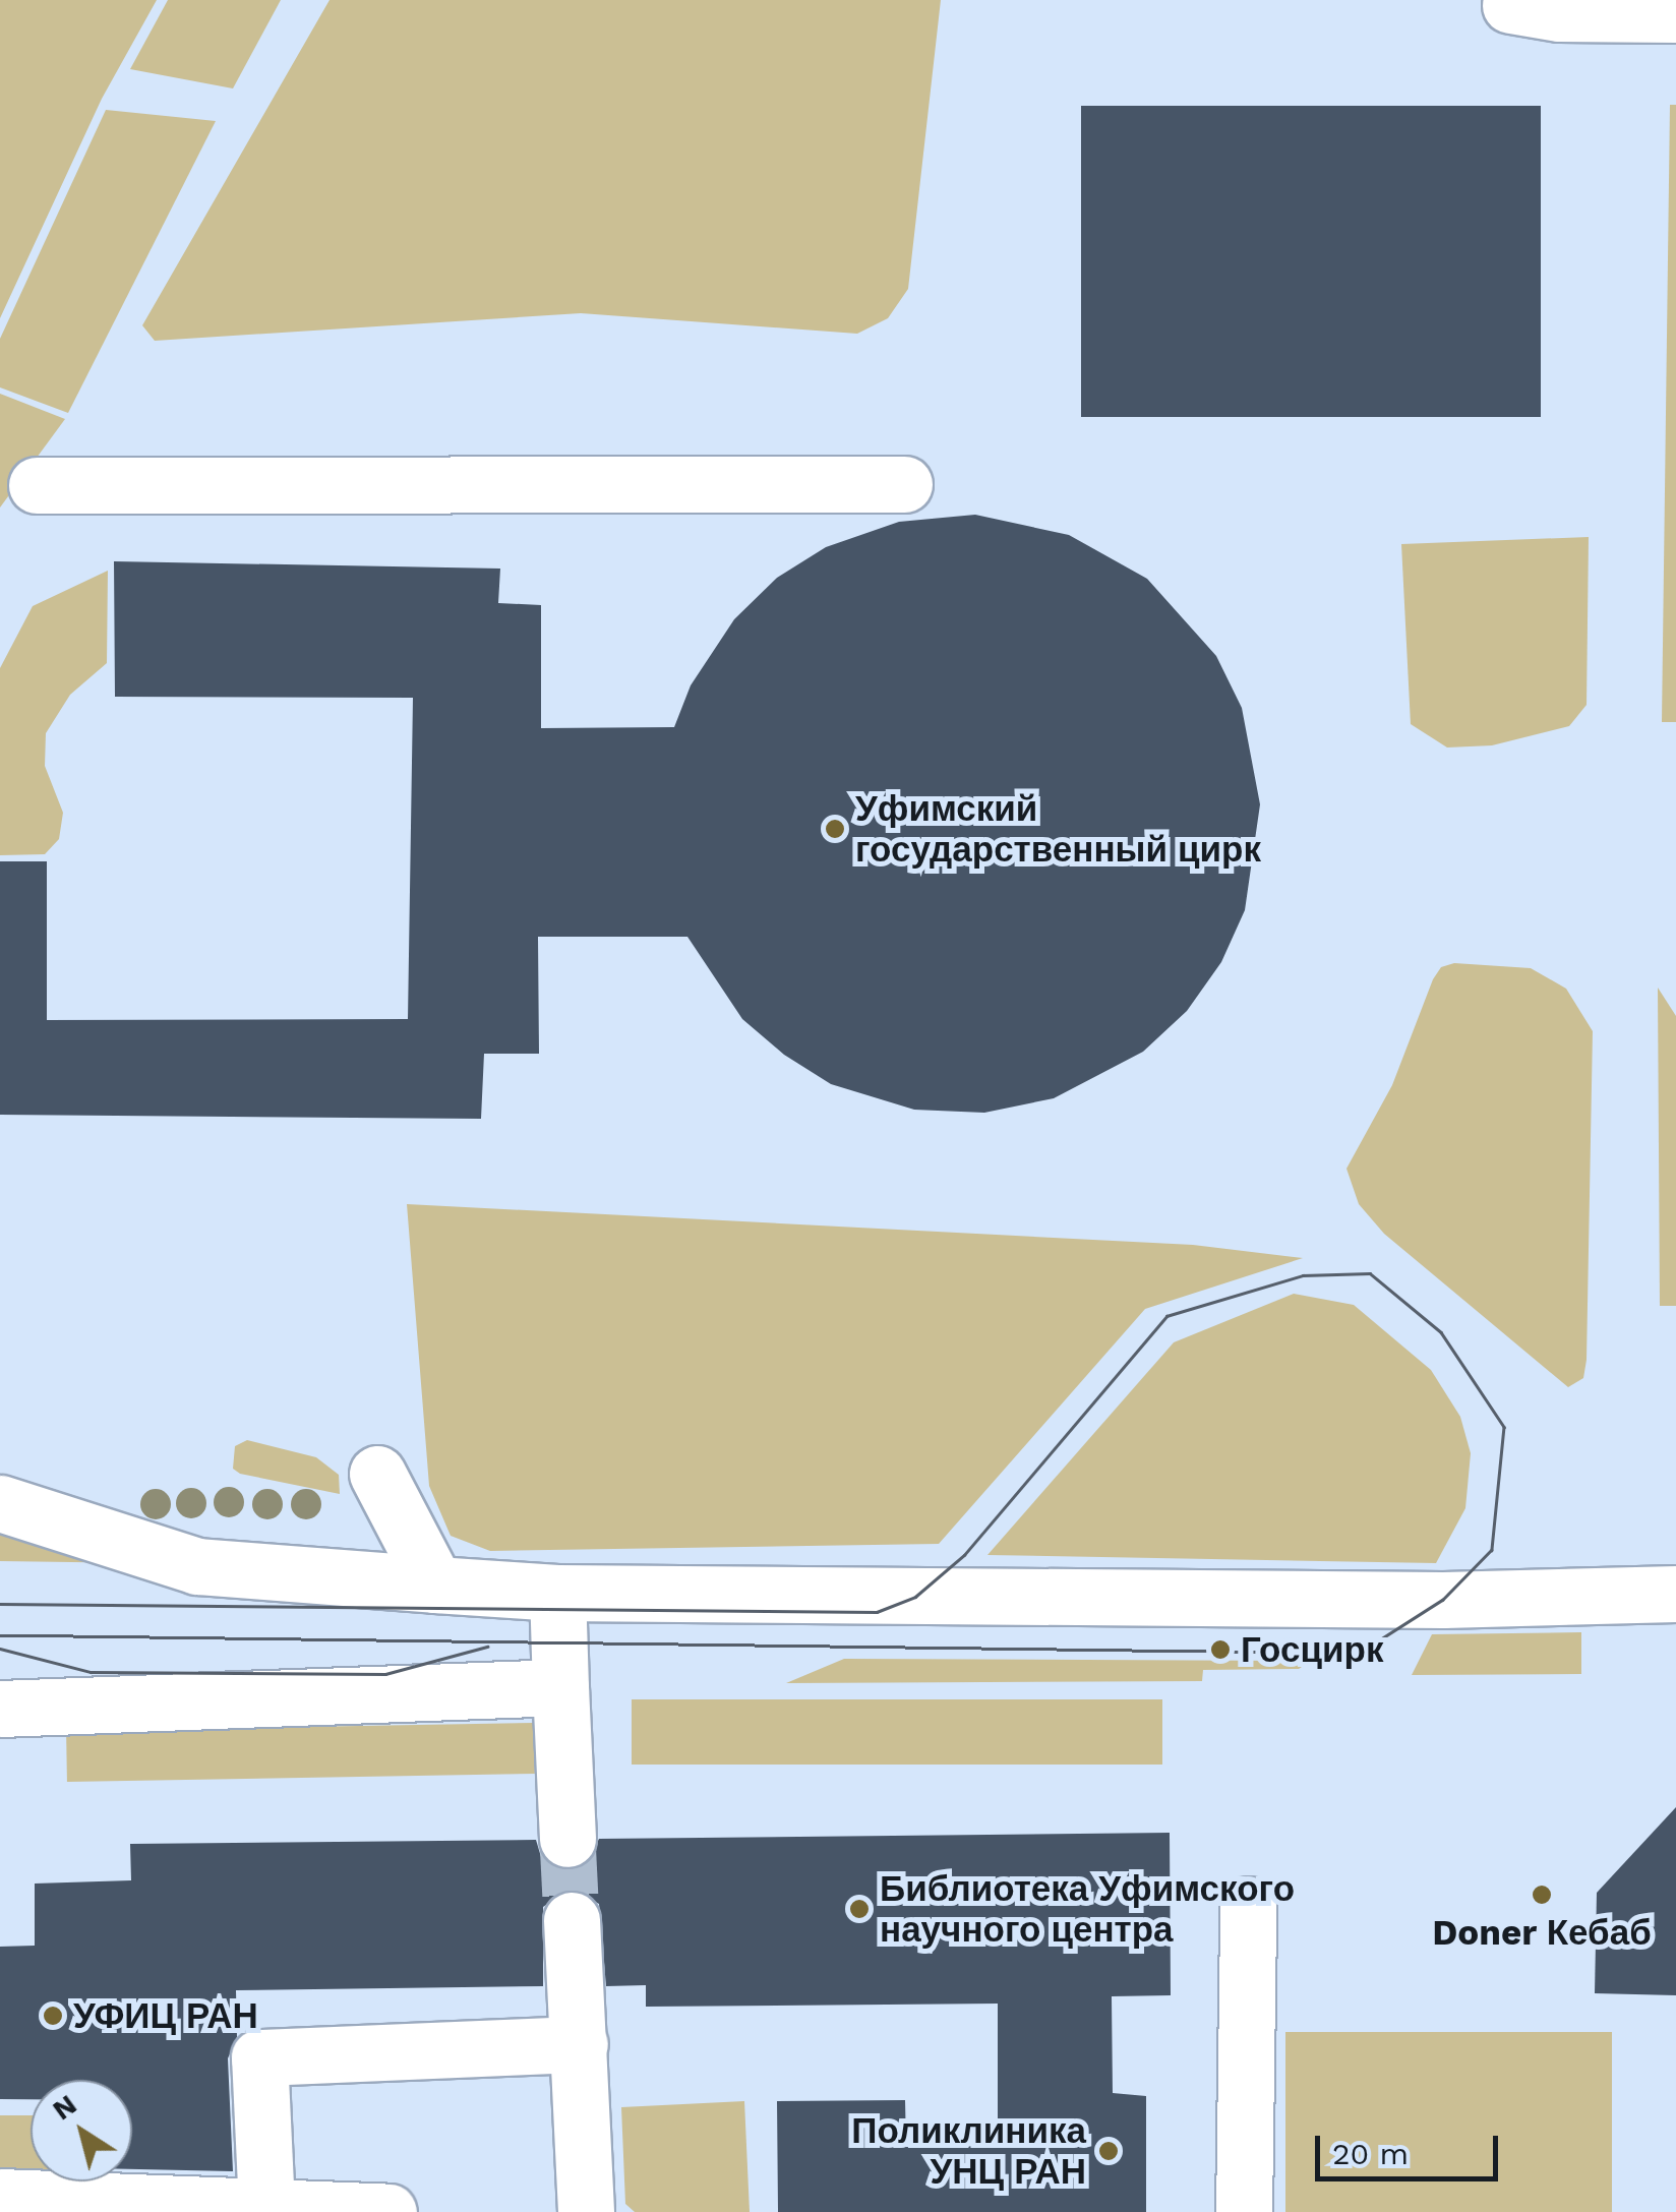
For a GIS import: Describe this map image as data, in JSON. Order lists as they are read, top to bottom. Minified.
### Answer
{"places":["Уфимский государственный цирк","Госцирк","Doner Кебаб","Библиотека Уфимского научного центра","УФИЦ РАН","Поликлиника УНЦ РАН"],"scale_bar":"20 m","north":"top left"}
